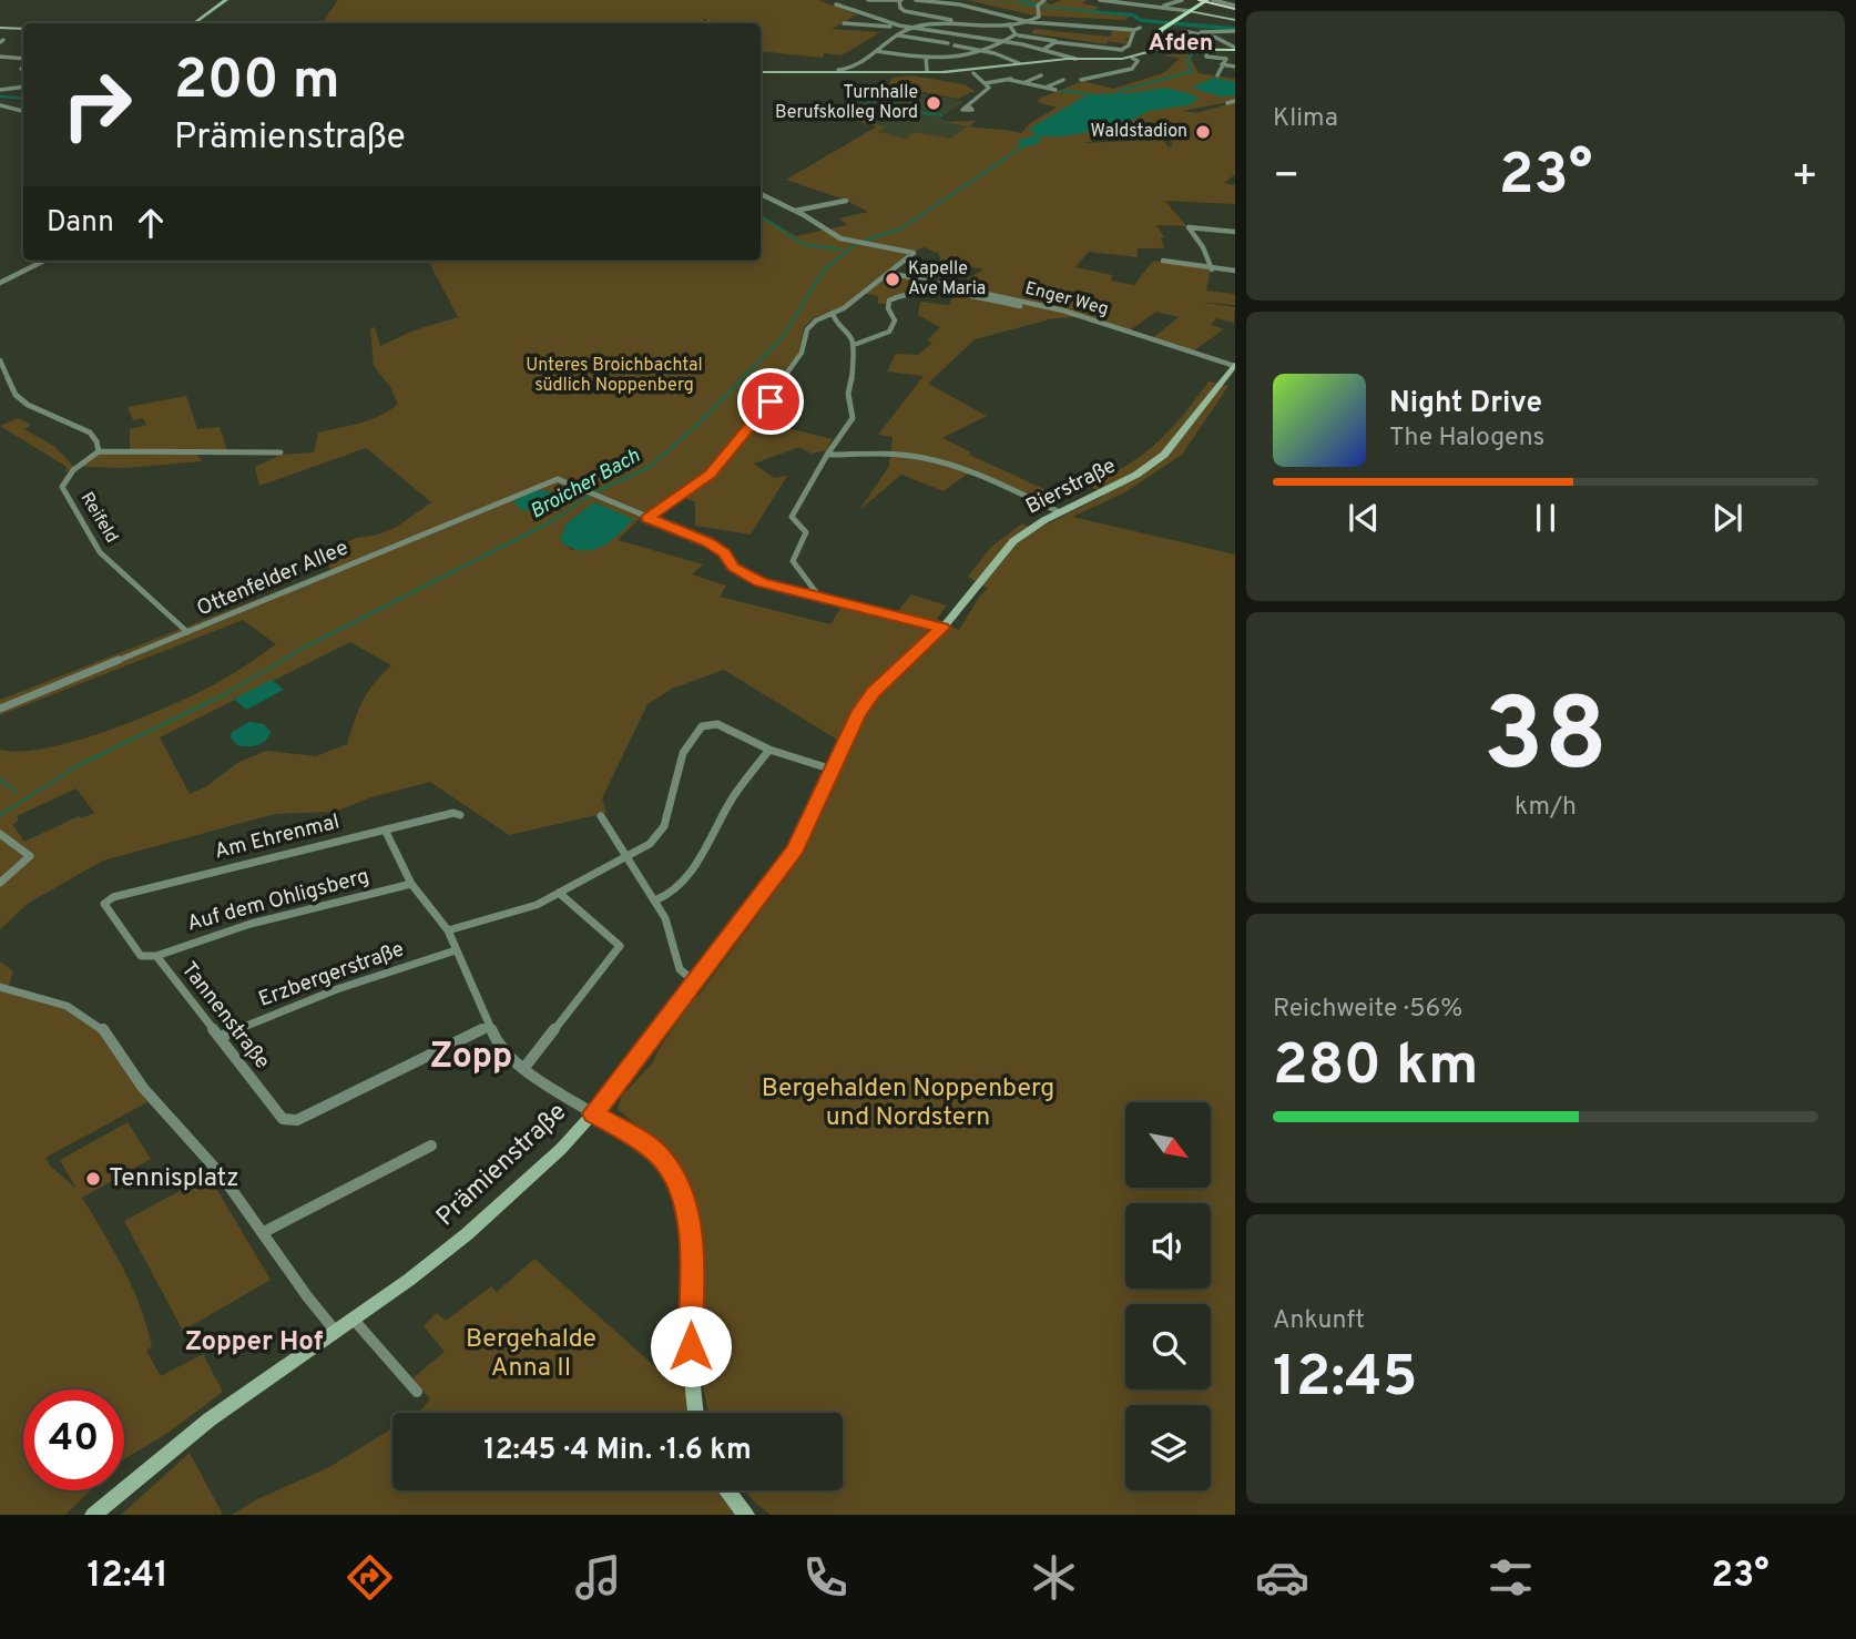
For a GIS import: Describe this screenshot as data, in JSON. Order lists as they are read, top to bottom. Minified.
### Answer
{"streets":{"main road":["Bierstraße","Prämienstraße"],"street":["Enger Weg","Reifeld","Ottenfelder Allee","Am Ehrenmal","Auf dem Ohligsberg","Erzbergerstraße","Tannenstraße"]},"crossings":[["Enger Weg","Bierstraße"],["Bierstraße","Prämienstraße"],["Reifeld","Ottenfelder Allee"],["Am Ehrenmal","Tannenstraße"],["Auf dem Ohligsberg","Tannenstraße"],["Erzbergerstraße","Tannenstraße"]],"districts":["Afden","Zopp","Zopper Hof"],"water":["Broicher Bach"],"parks":["Unteres Broichbachtal südlich Noppenberg","Bergehalden Noppenberg und Nordstern","Bergehalde Anna II"],"places":["Turnhalle Berufskolleg Nord","Waldstadion","Kapelle Ave Maria","Tennisplatz"],"north":"bottom right","page":{"tile":["Klima",["38","km/h"],["Reichweite · 56%","280 km"],["Ankunft","12:45"]],"turn":["200 m","Prämienstraße"],"heat":["−","23°","+"],"then":"Dann","song":["Night Drive","The Halogens"],"limit":"40","trip":"12:45 · 4 Min. · 1.6 km","tabs":["12:41","23°"]}}
